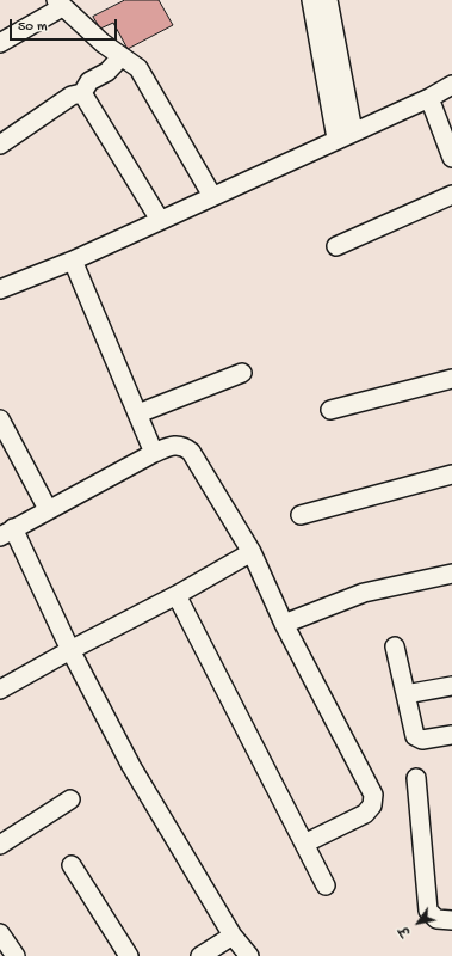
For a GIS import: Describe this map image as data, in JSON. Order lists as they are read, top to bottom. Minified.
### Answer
{"scale_bar":"50 m","north":"bottom left"}
